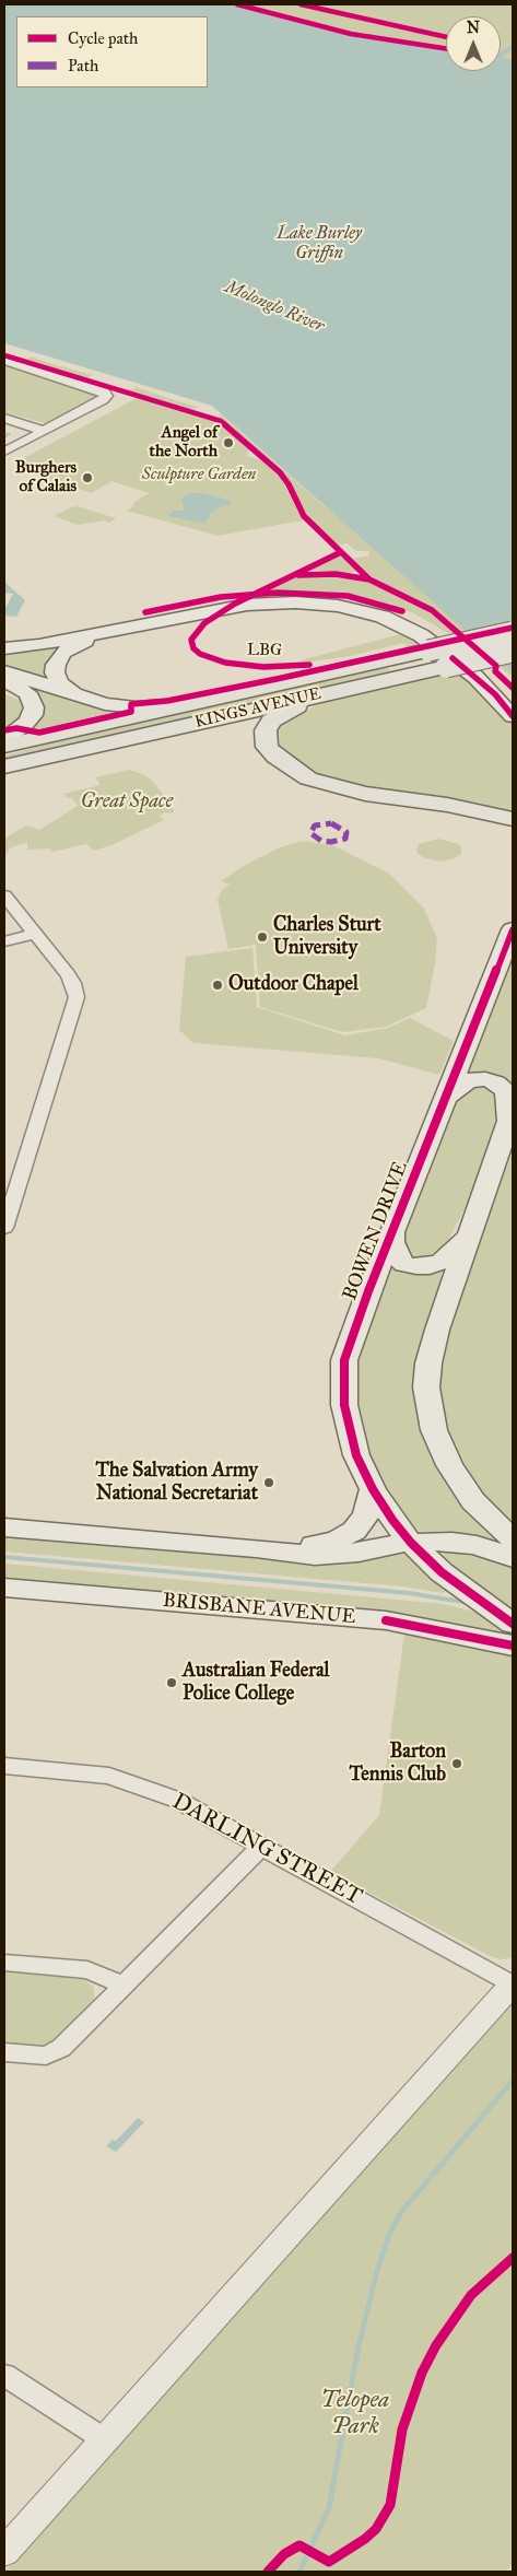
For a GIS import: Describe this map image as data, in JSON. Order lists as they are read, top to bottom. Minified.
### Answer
{"streets":{"main road":["KINGS AVENUE","BOWEN DRIVE","BRISBANE AVENUE"],"street":["DARLING STREET"],"cycle path":["LBG"]},"water":["Lake Burley Griffin","Molonglo River"],"parks":["Sculpture Garden","Great Space","Telopea Park"],"places":["Angel of the North","Burghers of Calais","Charles Sturt University","Outdoor Chapel","The Salvation Army National Secretariat","Australian Federal Police College","Barton Tennis Club"],"legend":["Cycle path","Path"],"north":"top"}
